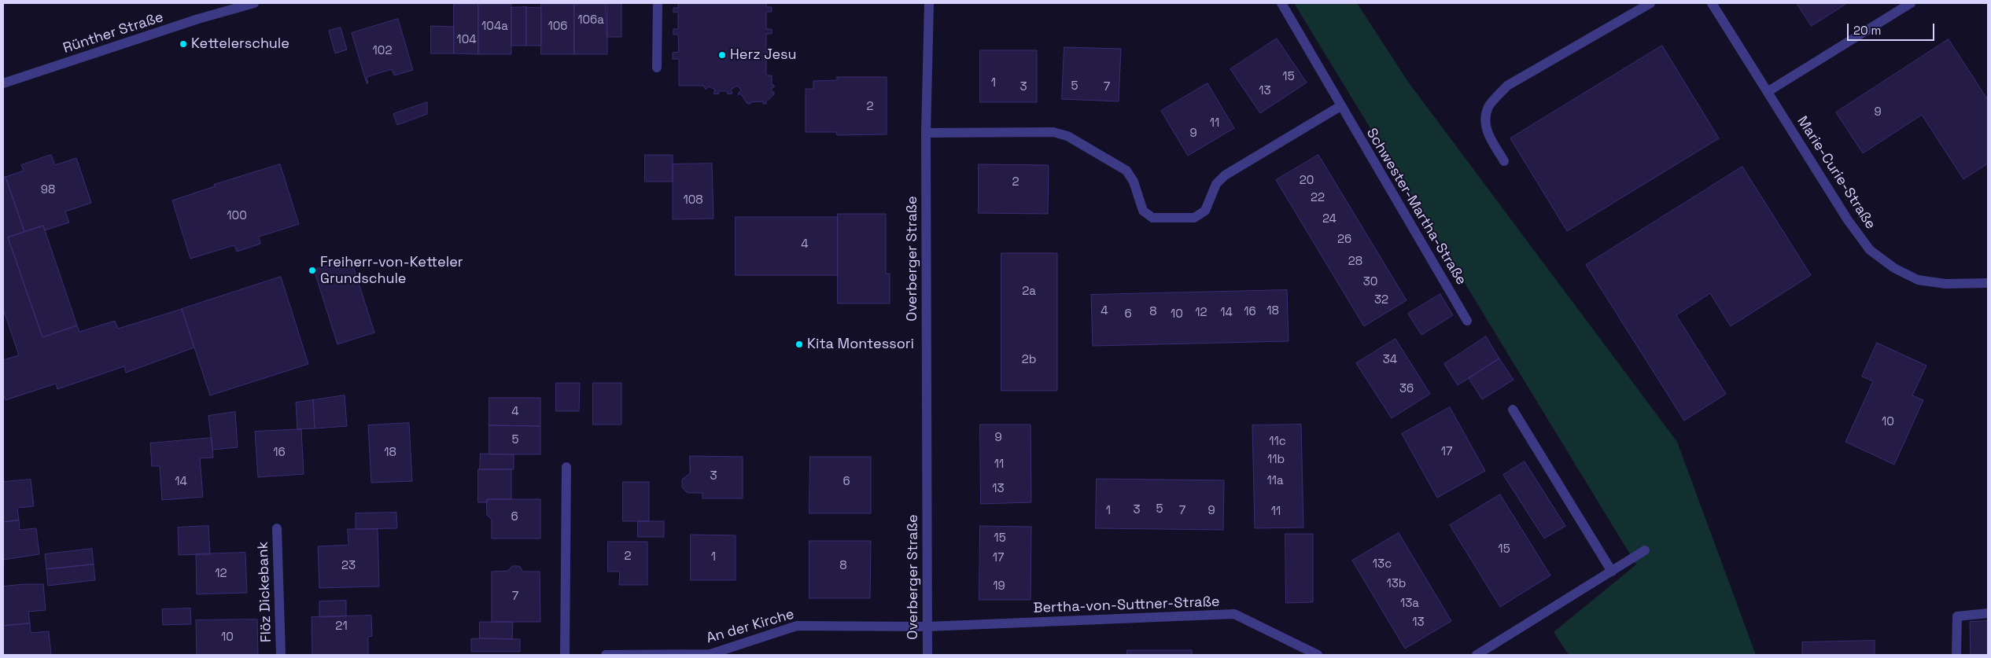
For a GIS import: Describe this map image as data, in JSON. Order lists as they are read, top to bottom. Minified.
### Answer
{"streets":{"street":["Rünther Straße","Marie-Curie-Straße","Schwester-Martha-Straße","Overberger Straße","Flöz Dickebank","Bertha-von-Suttner-Straße","An der Kirche"]},"crossings":[["Overberger Straße","Bertha-von-Suttner-Straße"],["Overberger Straße","An der Kirche"],["Bertha-von-Suttner-Straße","An der Kirche"]],"places":["Kettelerschule","Herz Jesu","Freiherr-von-Ketteler Grundschule","Kita Montessori"],"house_numbers":["106a","104a","106","104","102","15","1","5","3","7","13","2","9","11","9","20","2","98","22","108","100","24","26","4","28","30","2a","32","4","18","8","16","12","14","6","10","2b","34","36","4","10","9","5","11c","17","16","18","11b","11","3","11a","14","6","13","5","3","1","7","9","11","6","15","15","2","1","17","13c","23","8","12","13b","19","7","13a","13","21","10"],"scale_bar":"20 m"}
